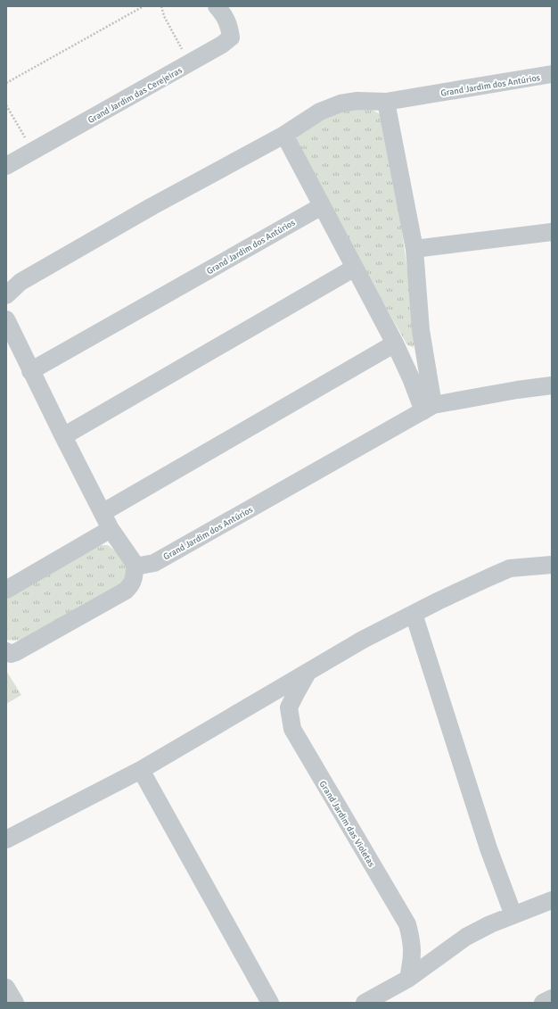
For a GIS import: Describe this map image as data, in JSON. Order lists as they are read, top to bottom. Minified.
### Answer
{"streets":{"street":["Grand Jardim dos Antúrios","Grand Jardim das Cerejeiras","Grand Jardim das Violetas"]}}
